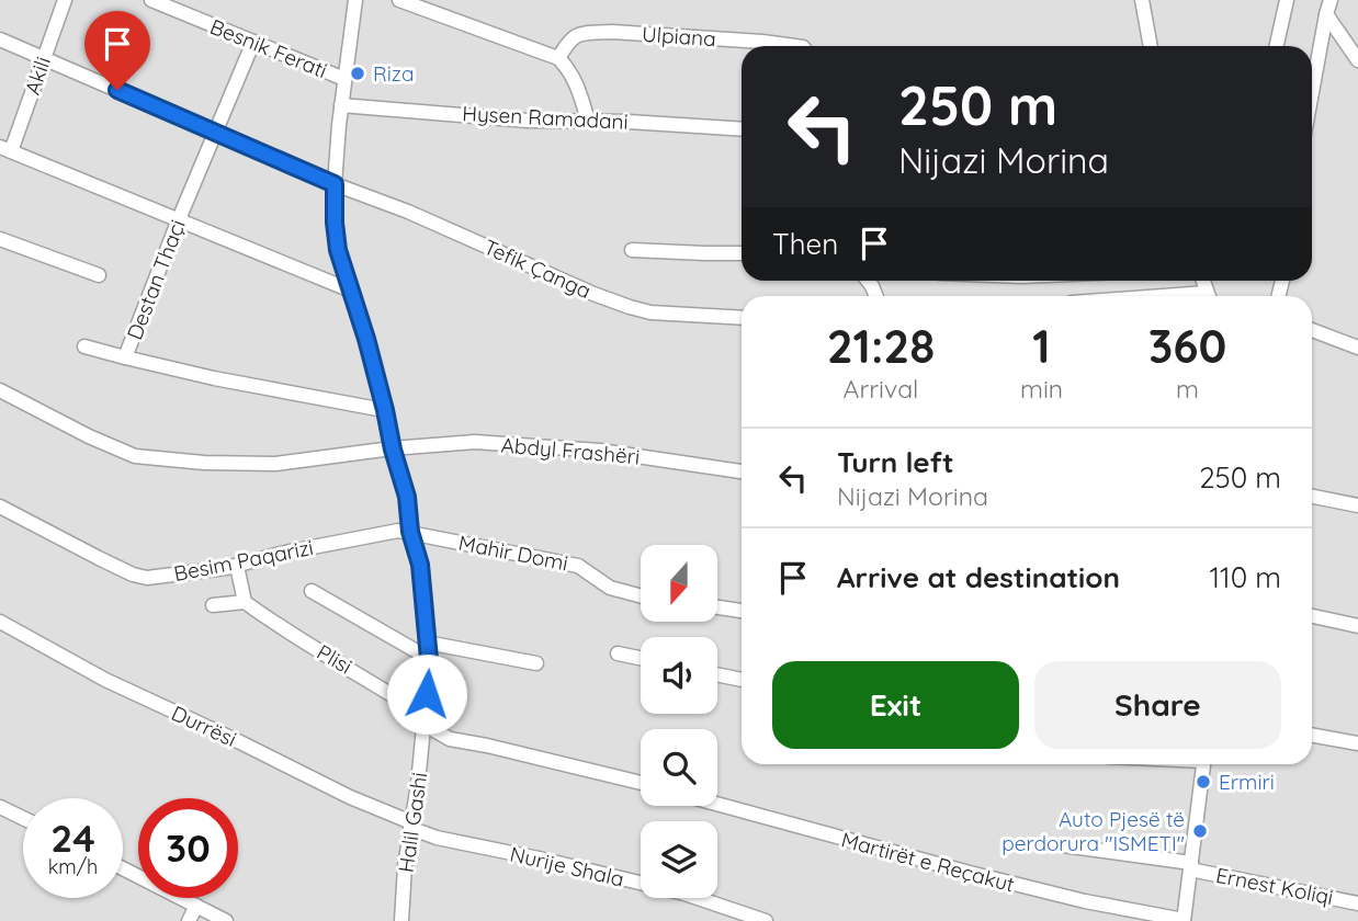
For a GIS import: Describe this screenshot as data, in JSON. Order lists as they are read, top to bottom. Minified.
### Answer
{"streets":{"street":["Ulpiana","Besnik Ferati","Akili","Hysen Ramadani","Tefik Çanga","Destan Thaçi","Abdyl Frashëri","Mahir Domi","Besim Paqarizi","Plisi","Durrësi","Halil Gashi","Martirët e Reçakut","Nurije Shala","Ernest Koliqi"]},"crossings":[["Besnik Ferati","Destan Thaçi"],["Besnik Ferati","Halil Gashi"],["Akili","Tefik Çanga"],["Hysen Ramadani","Halil Gashi"],["Tefik Çanga","Destan Thaçi"],["Tefik Çanga","Halil Gashi"],["Destan Thaçi","Halil Gashi"],["Abdyl Frashëri","Halil Gashi"],["Mahir Domi","Besim Paqarizi"],["Mahir Domi","Halil Gashi"],["Besim Paqarizi","Halil Gashi"],["Plisi","Halil Gashi"],["Durrësi","Halil Gashi"],["Durrësi","Nurije Shala"],["Halil Gashi","Nurije Shala"]],"places":["Riza","Ermiri","Auto Pjesë të perdorura \"ISMETI\""],"north":"bottom","page":{"turn":["250 m","Nijazi Morina"],"then":"Then","eta":["21:28","Arrival","1","min","360","m"],"list":[{"name":"Turn left","note":"Nijazi Morina","value":"250 m"},{"name":"Arrive at destination","value":"110 m"}],"buttons":["Exit","Share"],"speed":"24 km/h","limit":"30"}}
